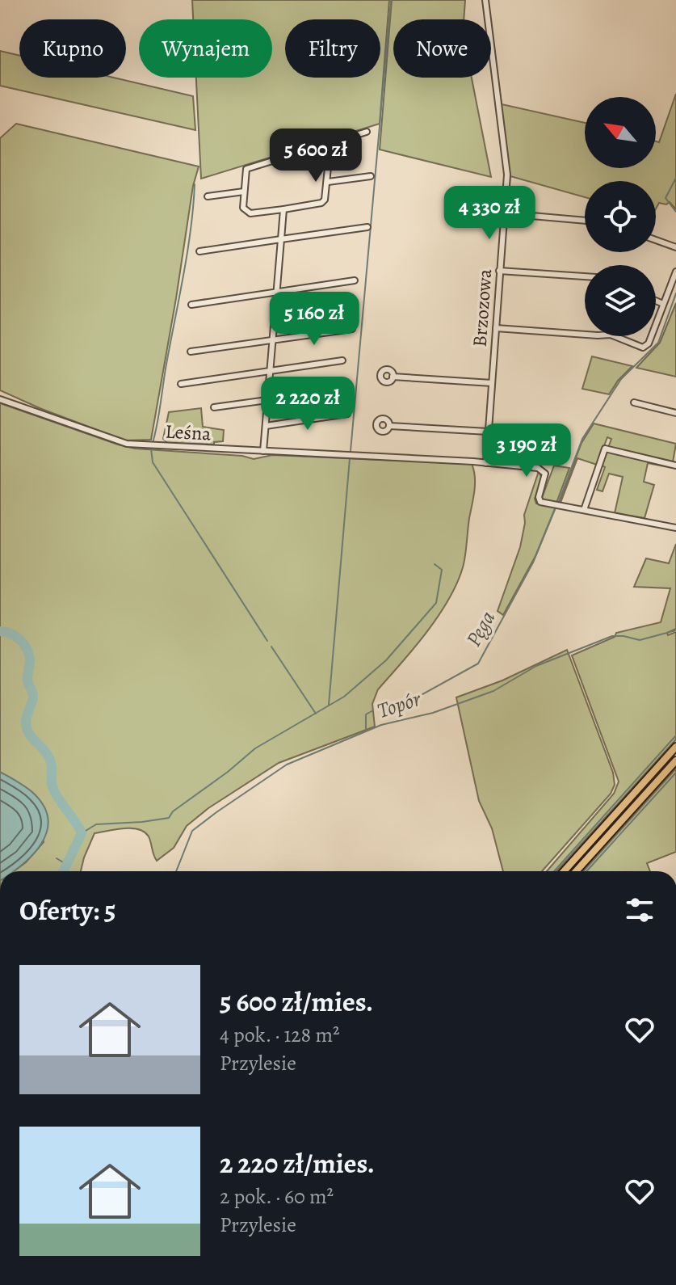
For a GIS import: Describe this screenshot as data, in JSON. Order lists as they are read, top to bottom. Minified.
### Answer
{"streets":{"street":["Brzozowa","Leśna"]},"crossings":[["Brzozowa","Leśna"]],"water":["Pęga","Topór"],"north":"top left","page":{"chip":["Kupno","Wynajem","Filtry","Nowe"],"price":["5 600 zł","4 330 zł","5 160 zł","2 220 zł","3 190 zł"],"heading":"Oferty: 5","list":[{"name":"5 600 zł/mies.","note":"4 pok. · 128 m² · Przylesie"},{"name":"2 220 zł/mies.","note":"2 pok. · 60 m² · Przylesie"}]}}
